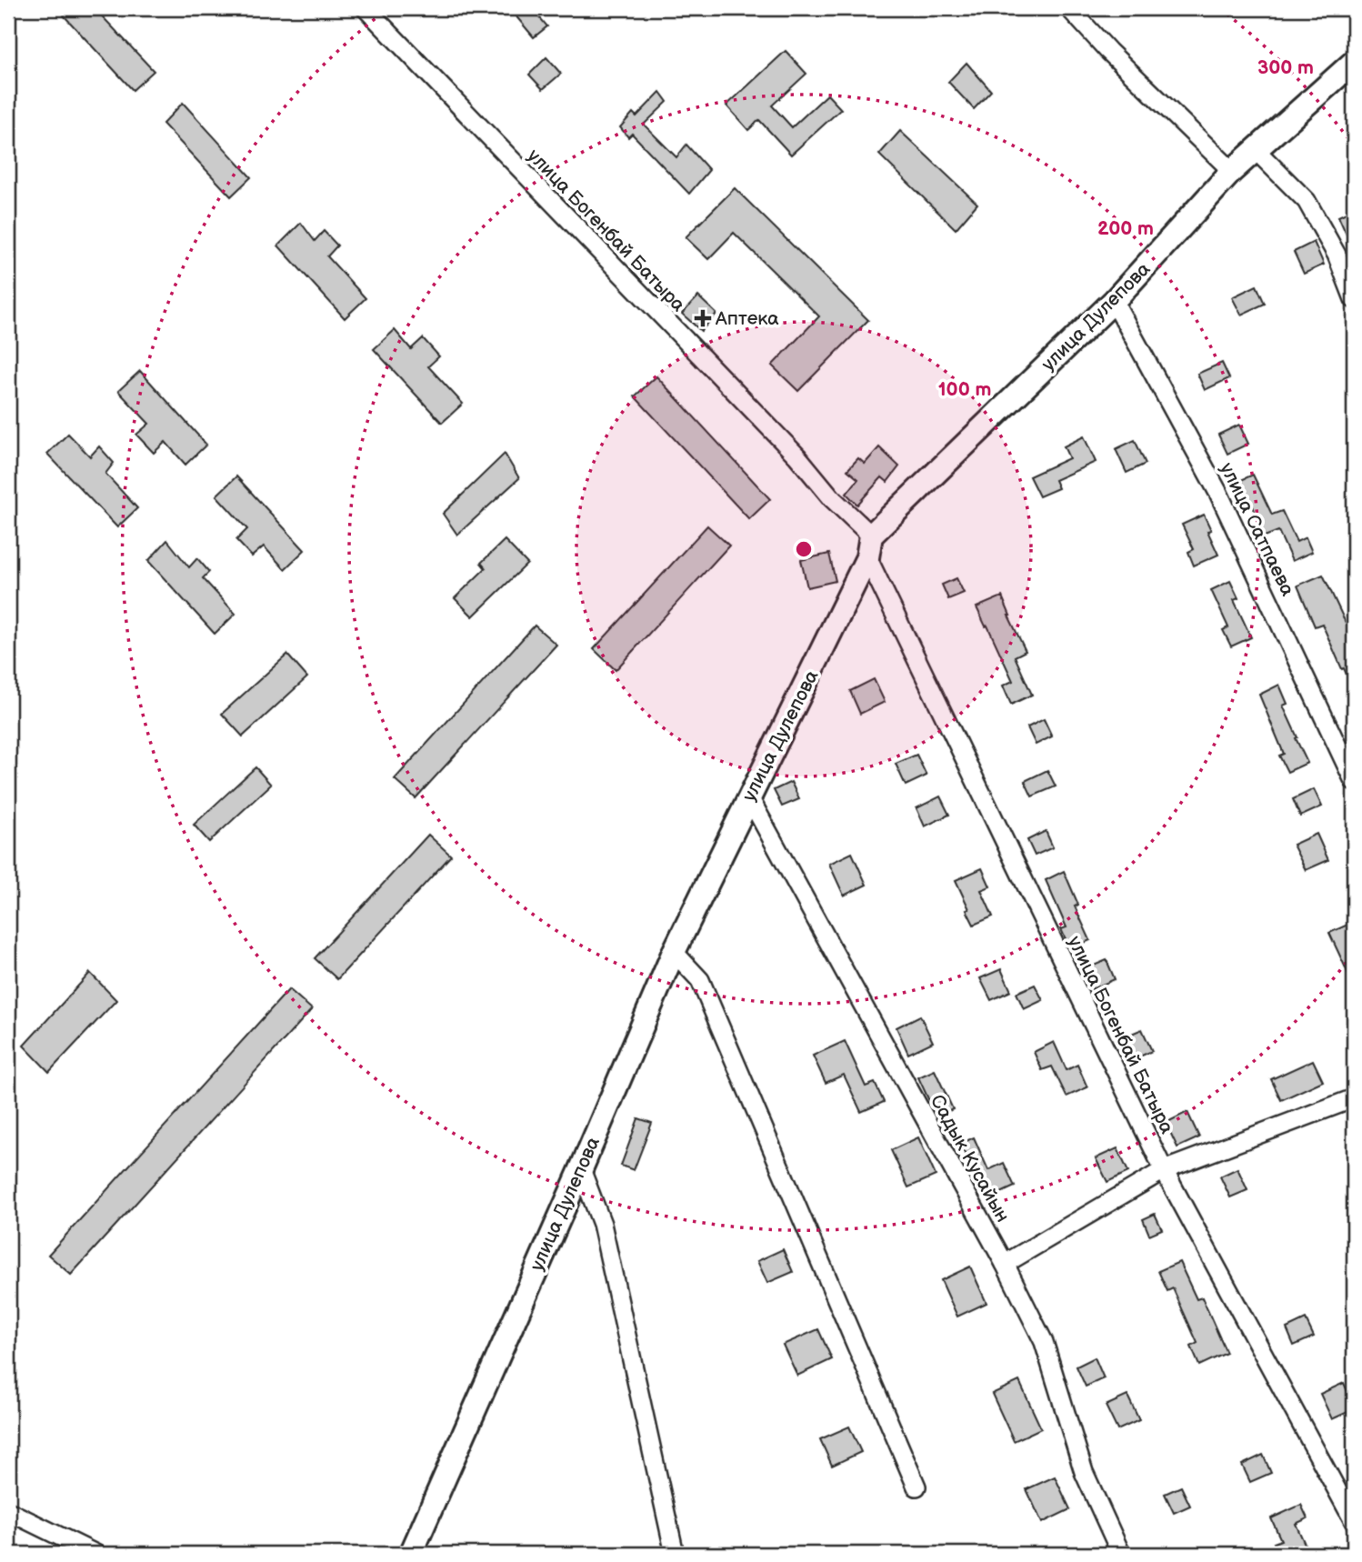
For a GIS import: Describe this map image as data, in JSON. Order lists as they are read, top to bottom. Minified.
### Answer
{"streets":{"street":["улица Богенбай Батыра","улица Дулепова","улица Сатпаева","Садык Кусайын"]},"crossings":[["улица Богенбай Батыра","улица Дулепова"],["улица Дулепова","улица Сатпаева"],["улица Дулепова","Садык Кусайын"]],"places":{"health":["Аптека"]},"rings":["300 m","200 m","100 m"]}
